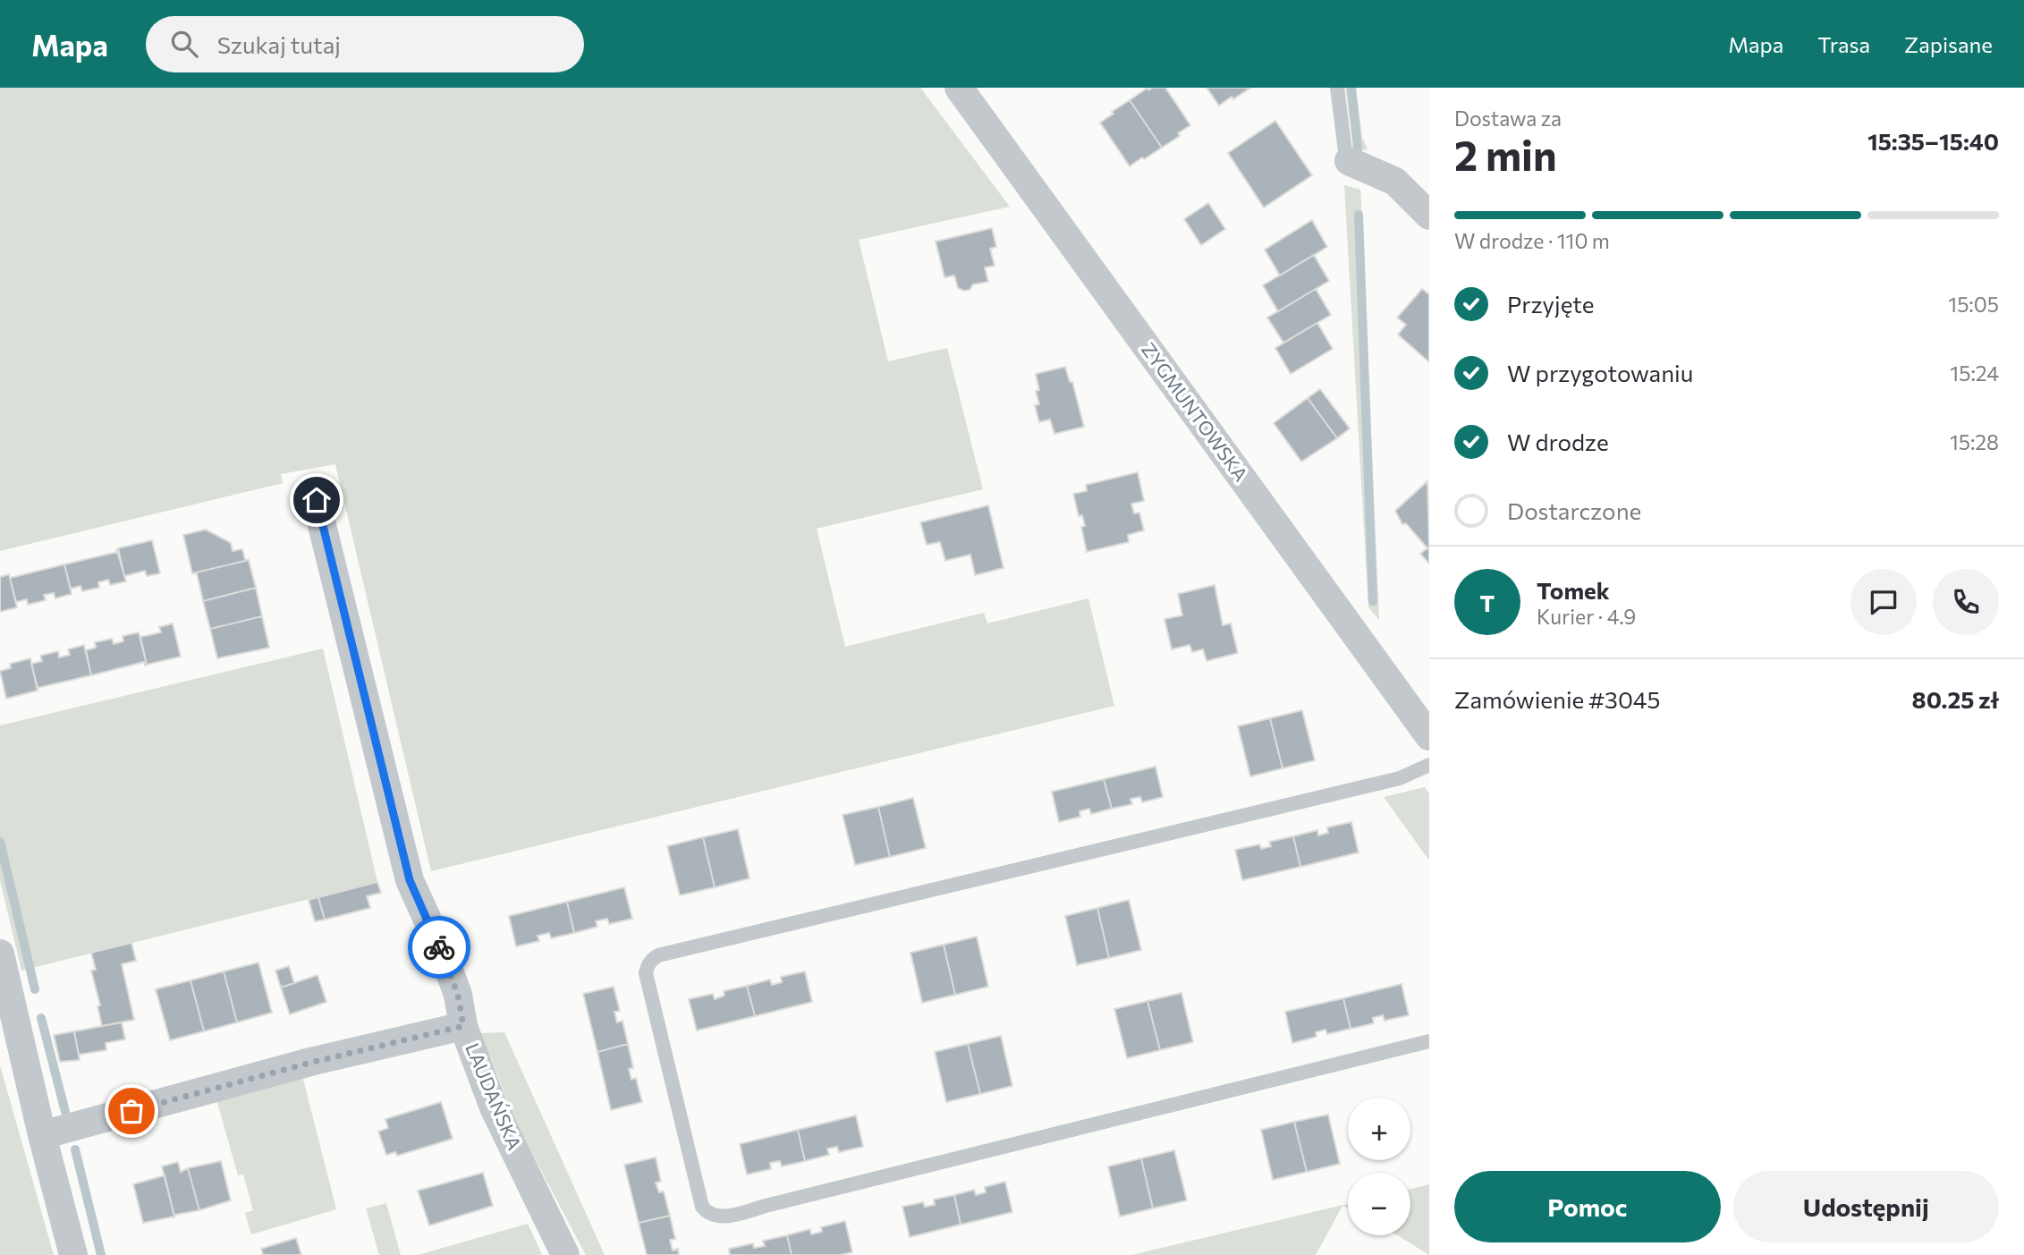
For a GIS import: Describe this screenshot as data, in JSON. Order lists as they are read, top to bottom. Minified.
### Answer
{"streets":{"street":["ZYGMUNTOWSKA","LAUDAŃSKA"]},"page":{"header":"Mapa","search":"Szukaj tutaj","nav":["Mapa","Trasa","Zapisane"],"heading":["2 min","Dostawa za","15:35–15:40"],"panel":["Tomek","Kurier · 4.9","Zamówienie #3045","80.25 zł"],"bar":"W drodze · 110 m","list":[["Przyjęte","15:05"],["W przygotowaniu","15:24"],["W drodze","15:28"],"Dostarczone"],"round":"T","map_buttons":["+","−"],"buttons":["Pomoc","Udostępnij"]}}
